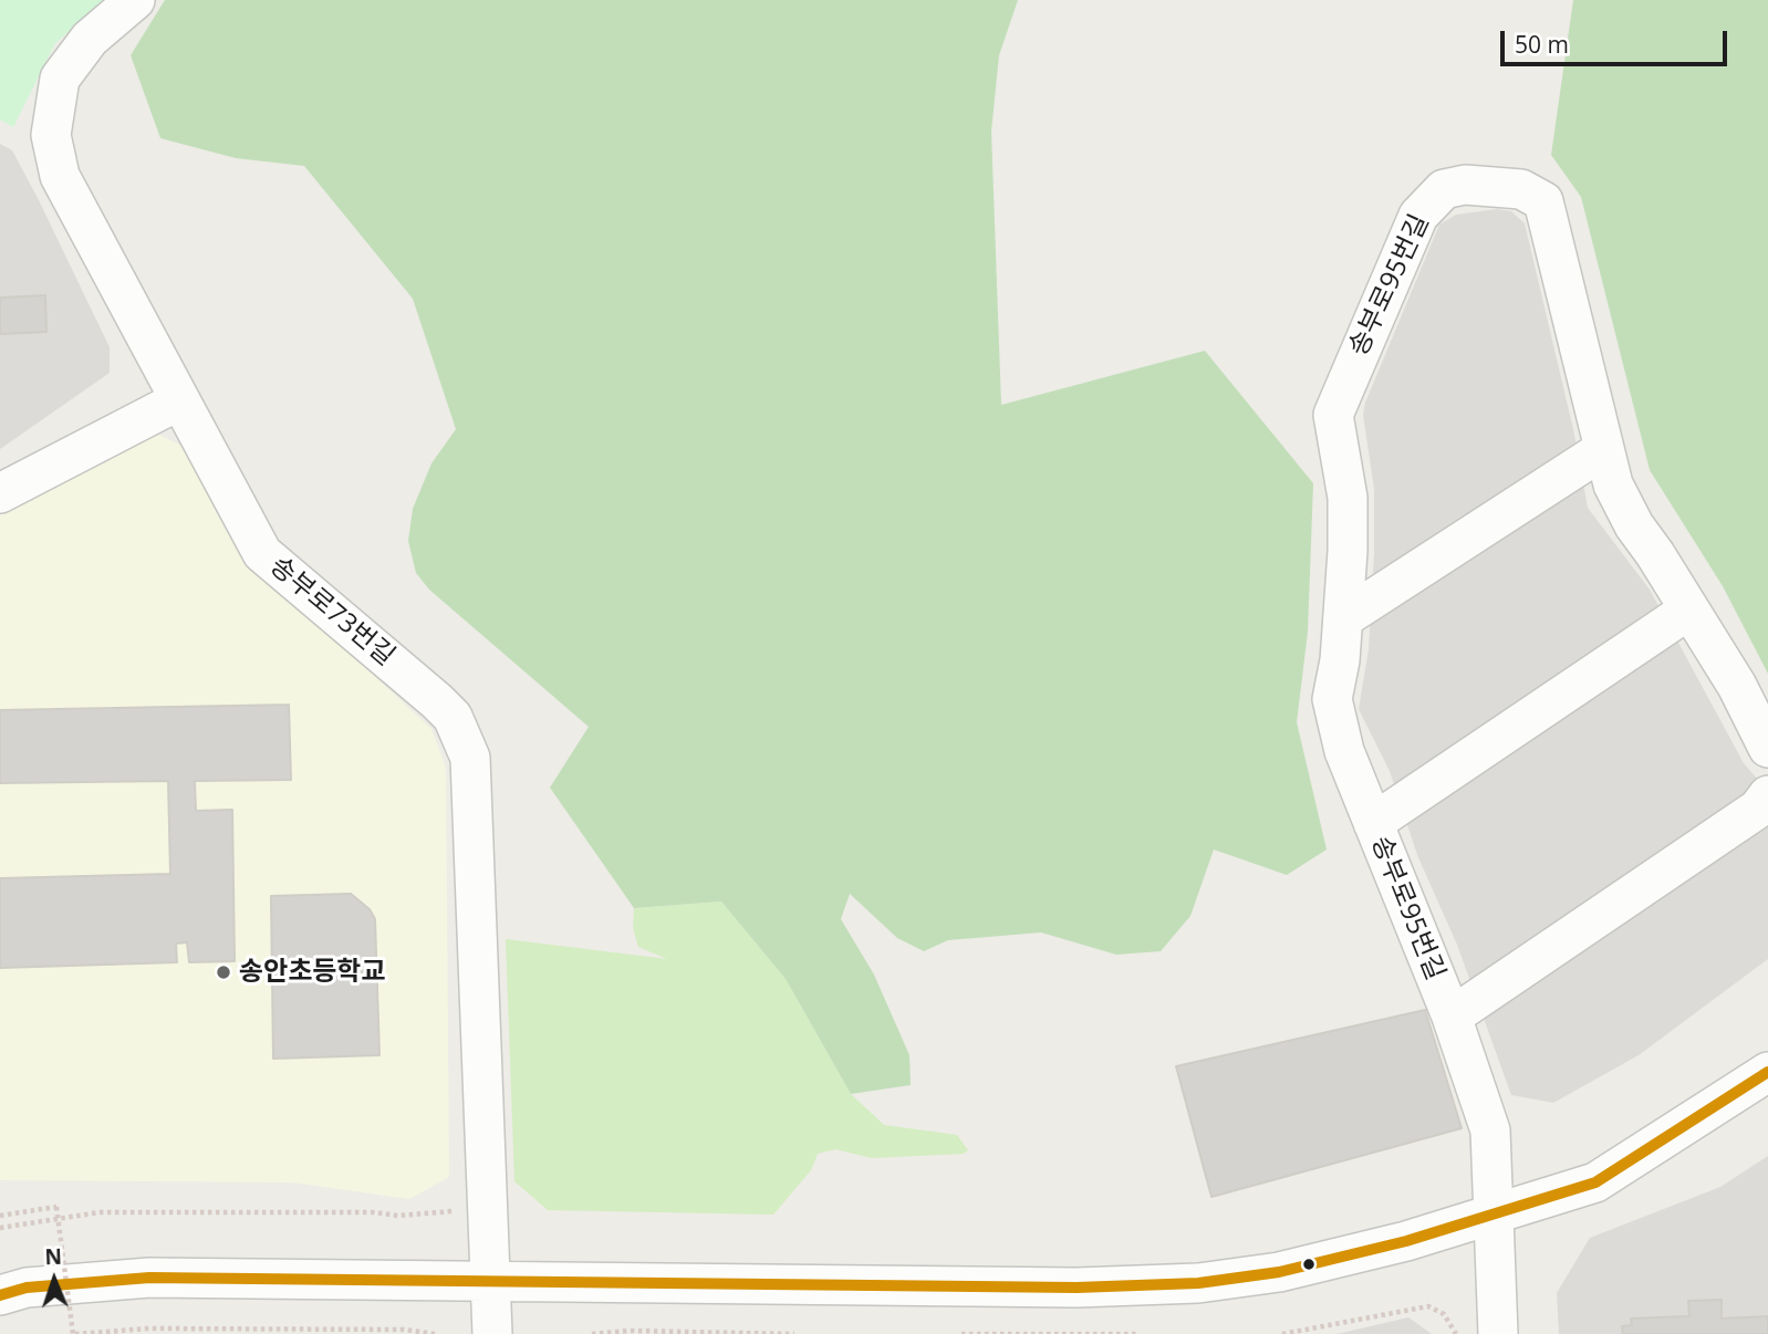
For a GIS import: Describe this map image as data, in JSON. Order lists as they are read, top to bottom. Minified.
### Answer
{"streets":{"street":["송부로95번길","송부로73번길"]},"places":["송안초등학교"],"scale_bar":"50 m","north":"top"}
